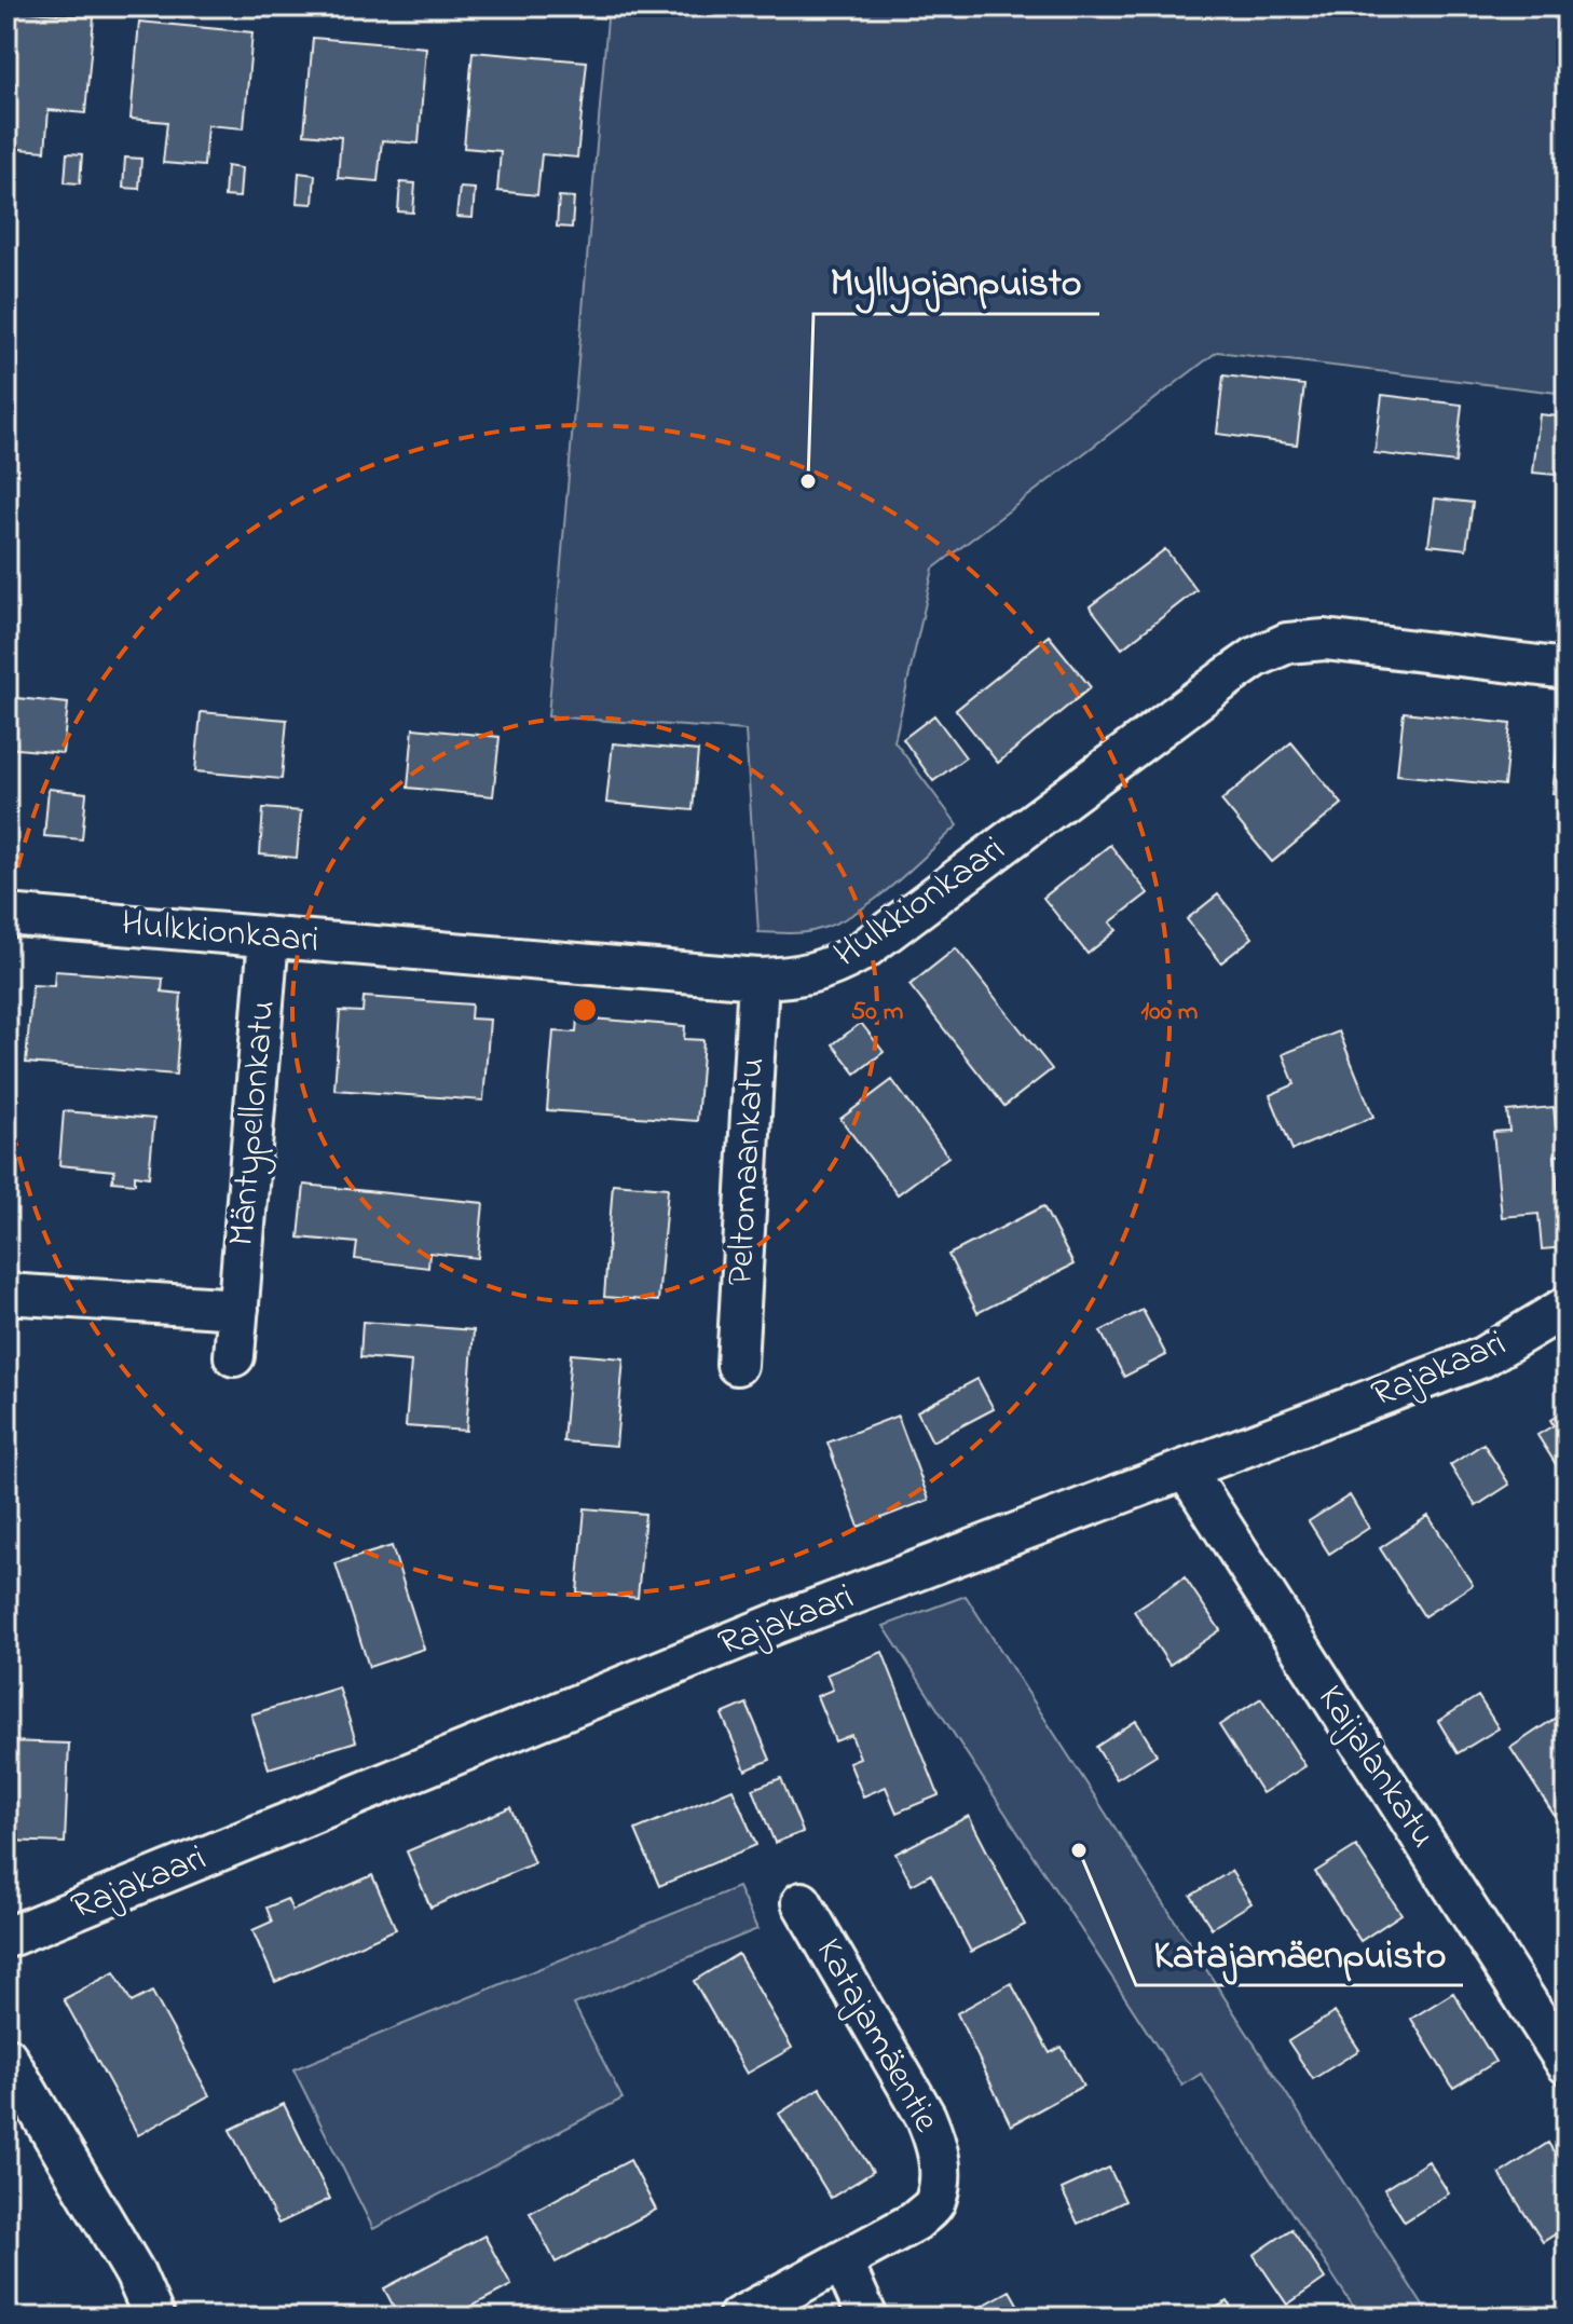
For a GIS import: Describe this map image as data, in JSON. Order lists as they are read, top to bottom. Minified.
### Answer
{"streets":{"street":["Hulkkionkaari","Mäntypellonkatu","Peltomaankatu","Rajakaari","Kaijalankatu","Katajamäentie"]},"crossings":[["Hulkkionkaari","Mäntypellonkatu"],["Hulkkionkaari","Peltomaankatu"],["Rajakaari","Kaijalankatu"]],"places":["Myllyojanpuisto","Katajamäenpuisto"],"rings":["50 m","100 m"]}
